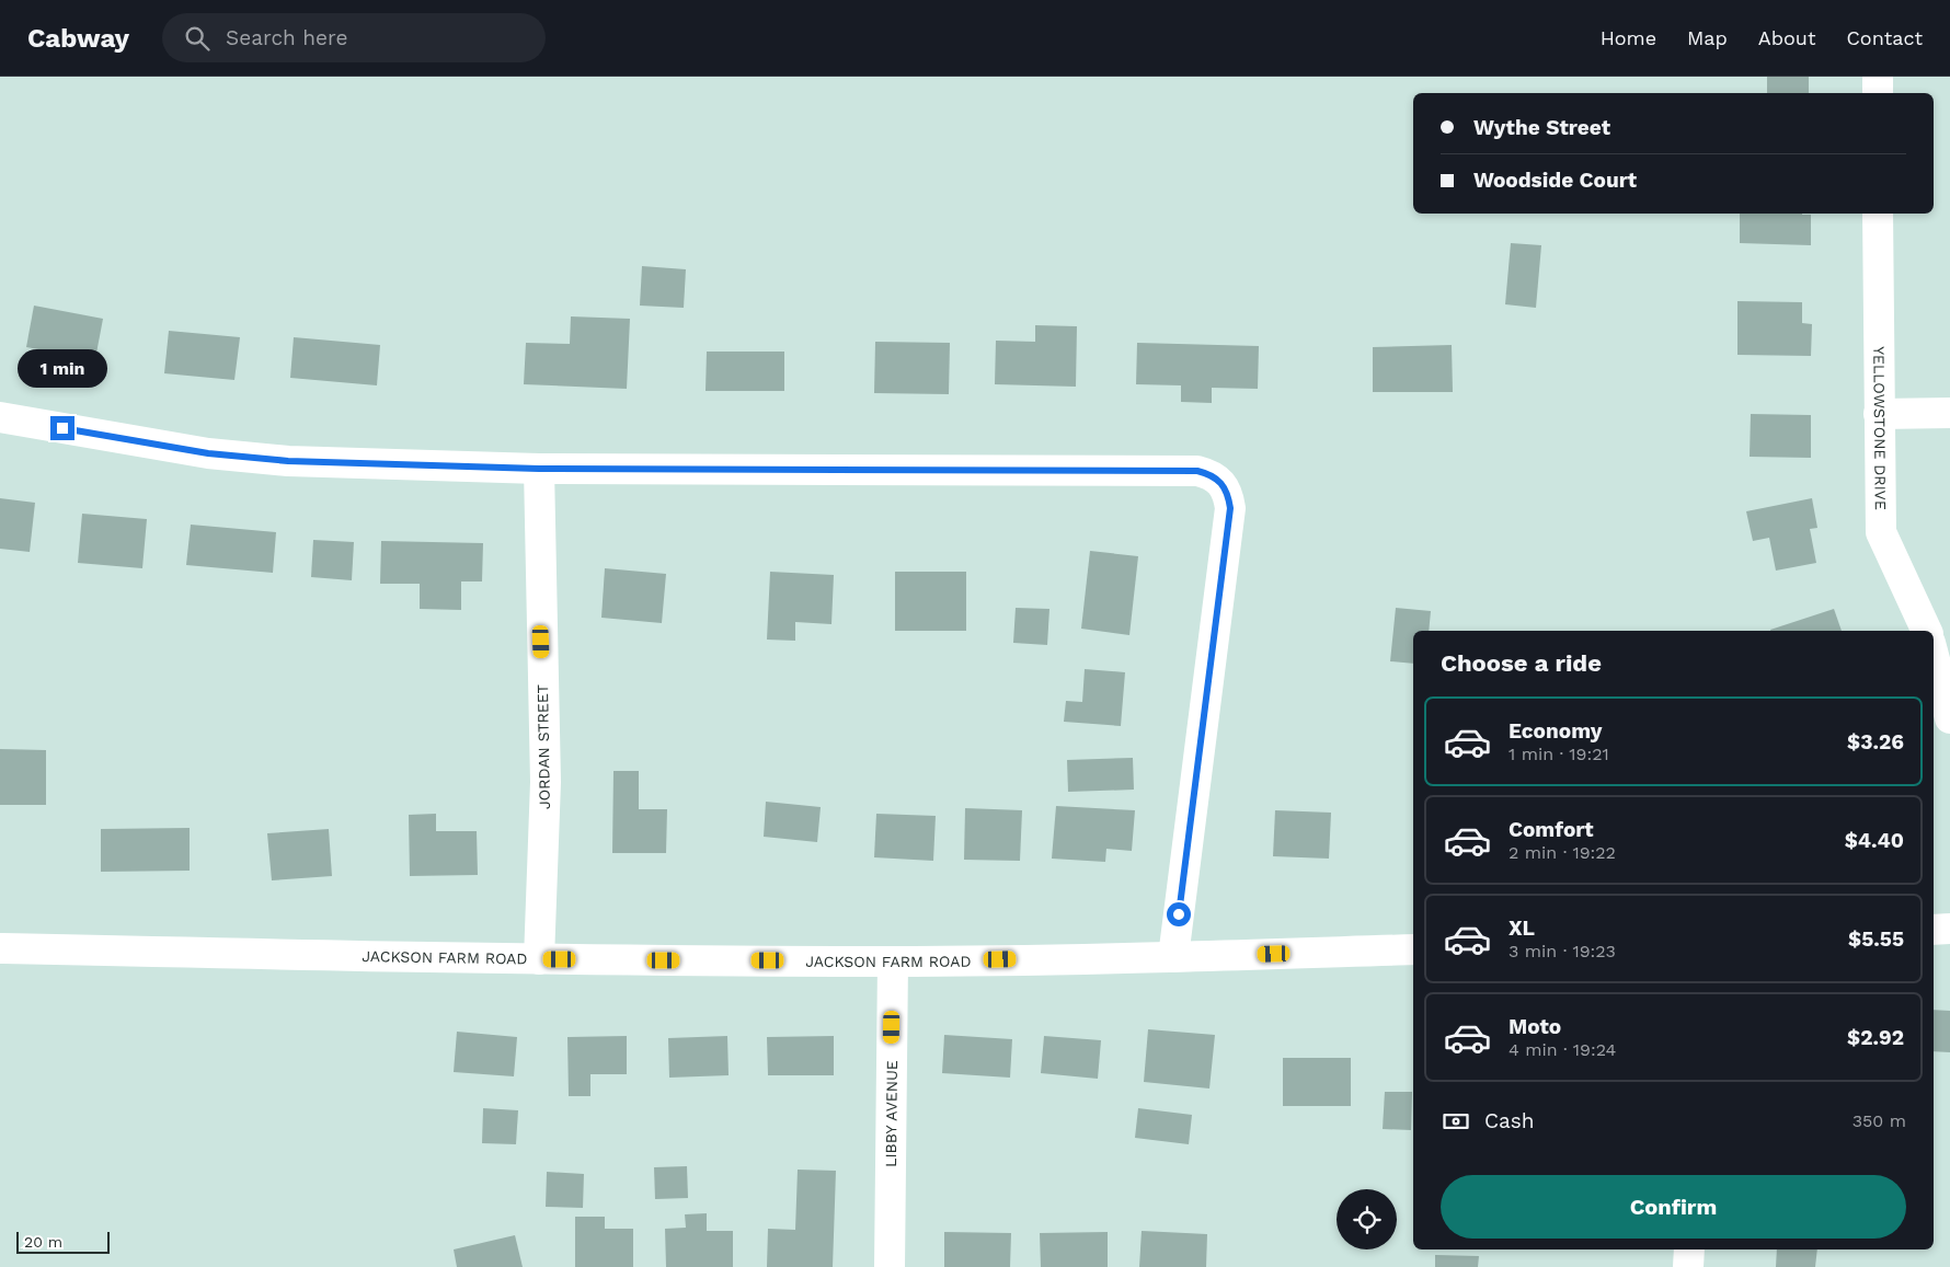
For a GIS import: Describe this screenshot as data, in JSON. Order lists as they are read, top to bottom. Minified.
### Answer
{"streets":{"street":["YELLOWSTONE DRIVE","JORDAN STREET","JACKSON FARM ROAD","LIBBY AVENUE"]},"crossings":[["JORDAN STREET","JACKSON FARM ROAD"],["JACKSON FARM ROAD","LIBBY AVENUE"]],"scale_bar":"20 m","page":{"header":"Cabway","search":"Search here","nav":["Home","Map","About","Contact"],"banner":["Wythe Street","Woodside Court"],"bubble":"1 min","heading":"Choose a ride","list":[{"name":"Economy","note":"1 min · 19:21","value":"$3.26"},{"name":"Comfort","note":"2 min · 19:22","value":"$4.40"},{"name":"XL","note":"3 min · 19:23","value":"$5.55"},{"name":"Moto","note":"4 min · 19:24","value":"$2.92"}],"pay":["Cash","350 m"],"buttons":"Confirm","scale":"20 m"}}
